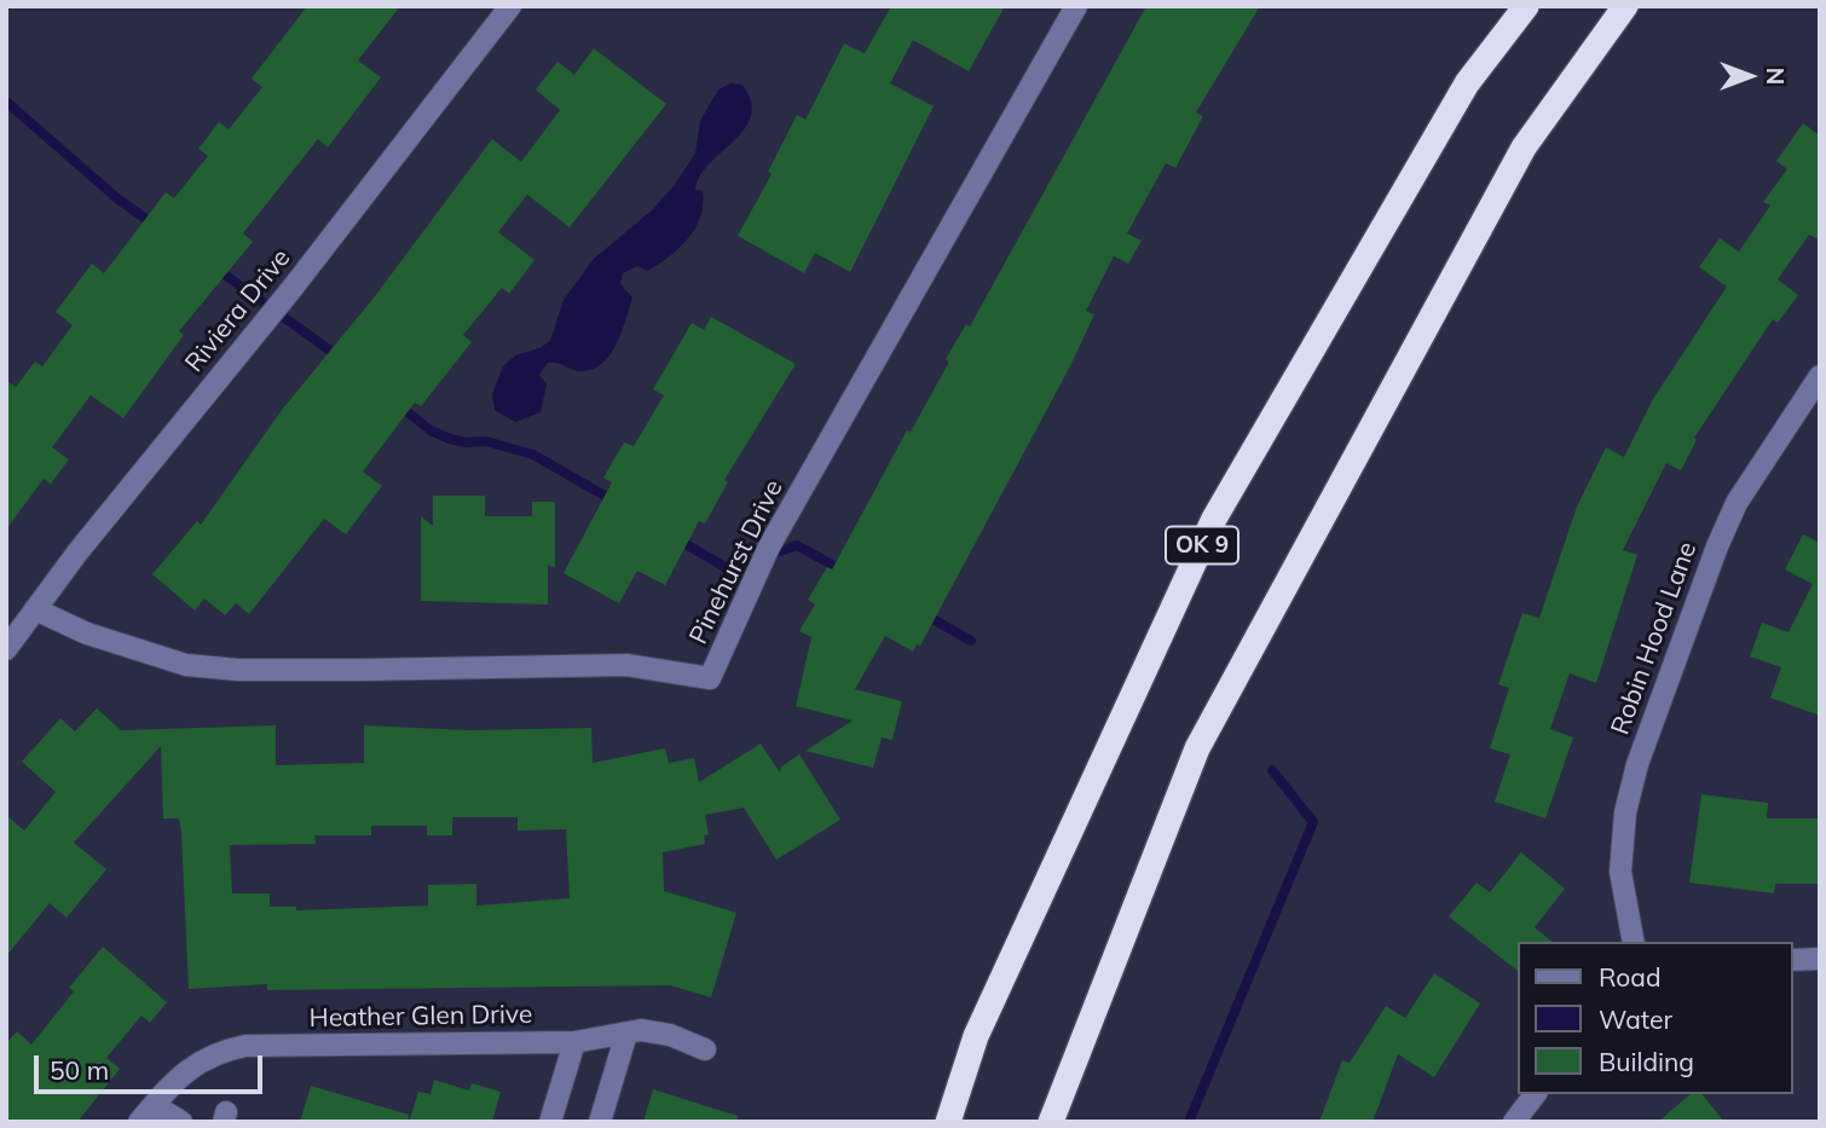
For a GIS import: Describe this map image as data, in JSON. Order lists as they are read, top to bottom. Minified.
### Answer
{"streets":{"highway":["OK 9"],"street":["Riviera Drive","Pinehurst Drive","Robin Hood Lane","Heather Glen Drive"]},"crossings":[["Riviera Drive","Pinehurst Drive"]],"legend":["Road","Water","Building"],"scale_bar":"50 m","north":"right"}
